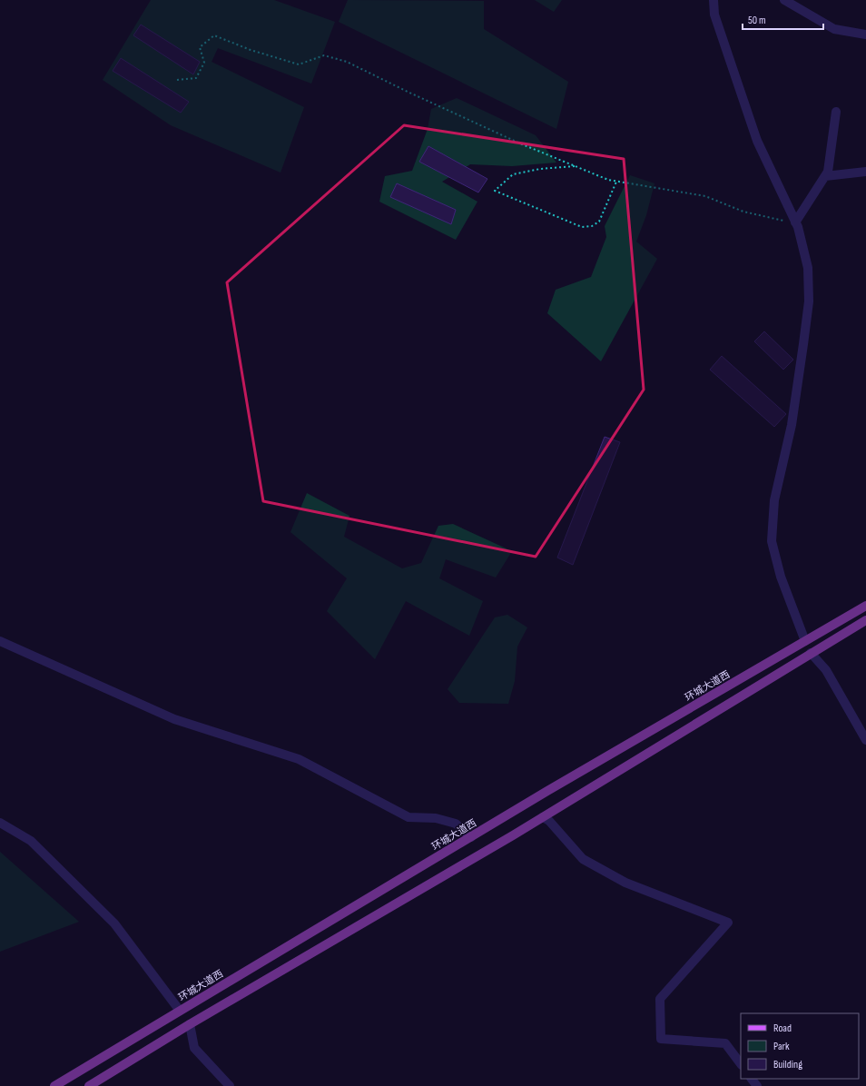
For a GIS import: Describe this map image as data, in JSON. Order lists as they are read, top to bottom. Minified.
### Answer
{"streets":{"main road":["环城大道西"]},"legend":["Road","Park","Building"],"scale_bar":"50 m"}
